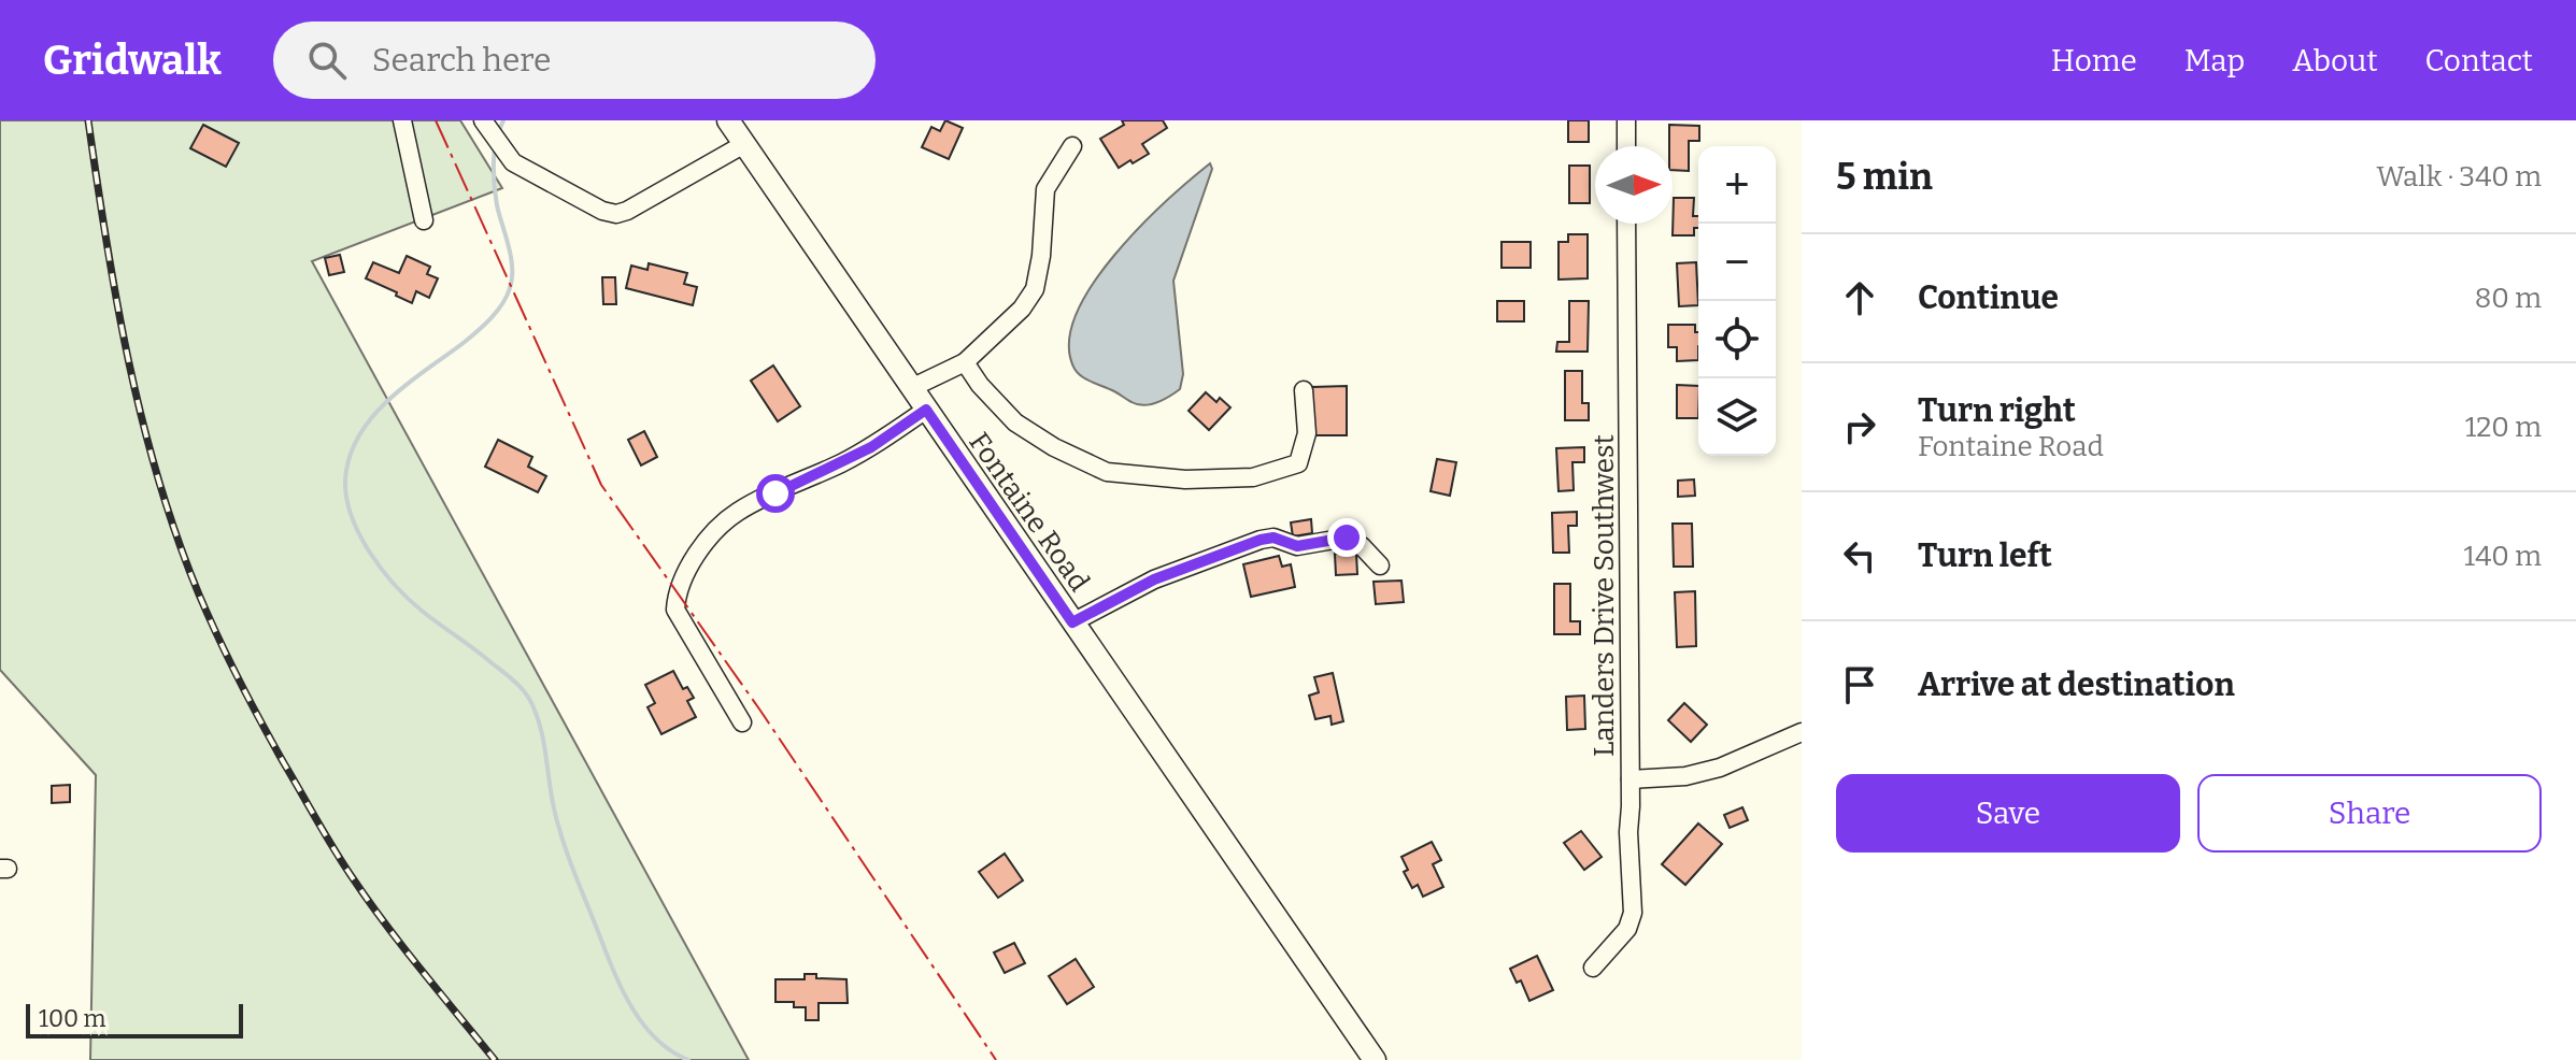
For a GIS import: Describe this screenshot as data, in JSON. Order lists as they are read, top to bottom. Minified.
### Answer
{"streets":{"main road":["Fontaine Road"],"street":["Landers Drive Southwest"]},"scale_bar":"100 m","north":"right","page":{"header":"Gridwalk","search":"Search here","nav":["Home","Map","About","Contact"],"heading":["5 min","Walk · 340 m"],"map_buttons":["+","−"],"list":[["Continue","80 m"],["Turn right","Fontaine Road","120 m"],["Turn left","140 m"],"Arrive at destination"],"buttons":["Save","Share"],"scale":"100 m"}}
